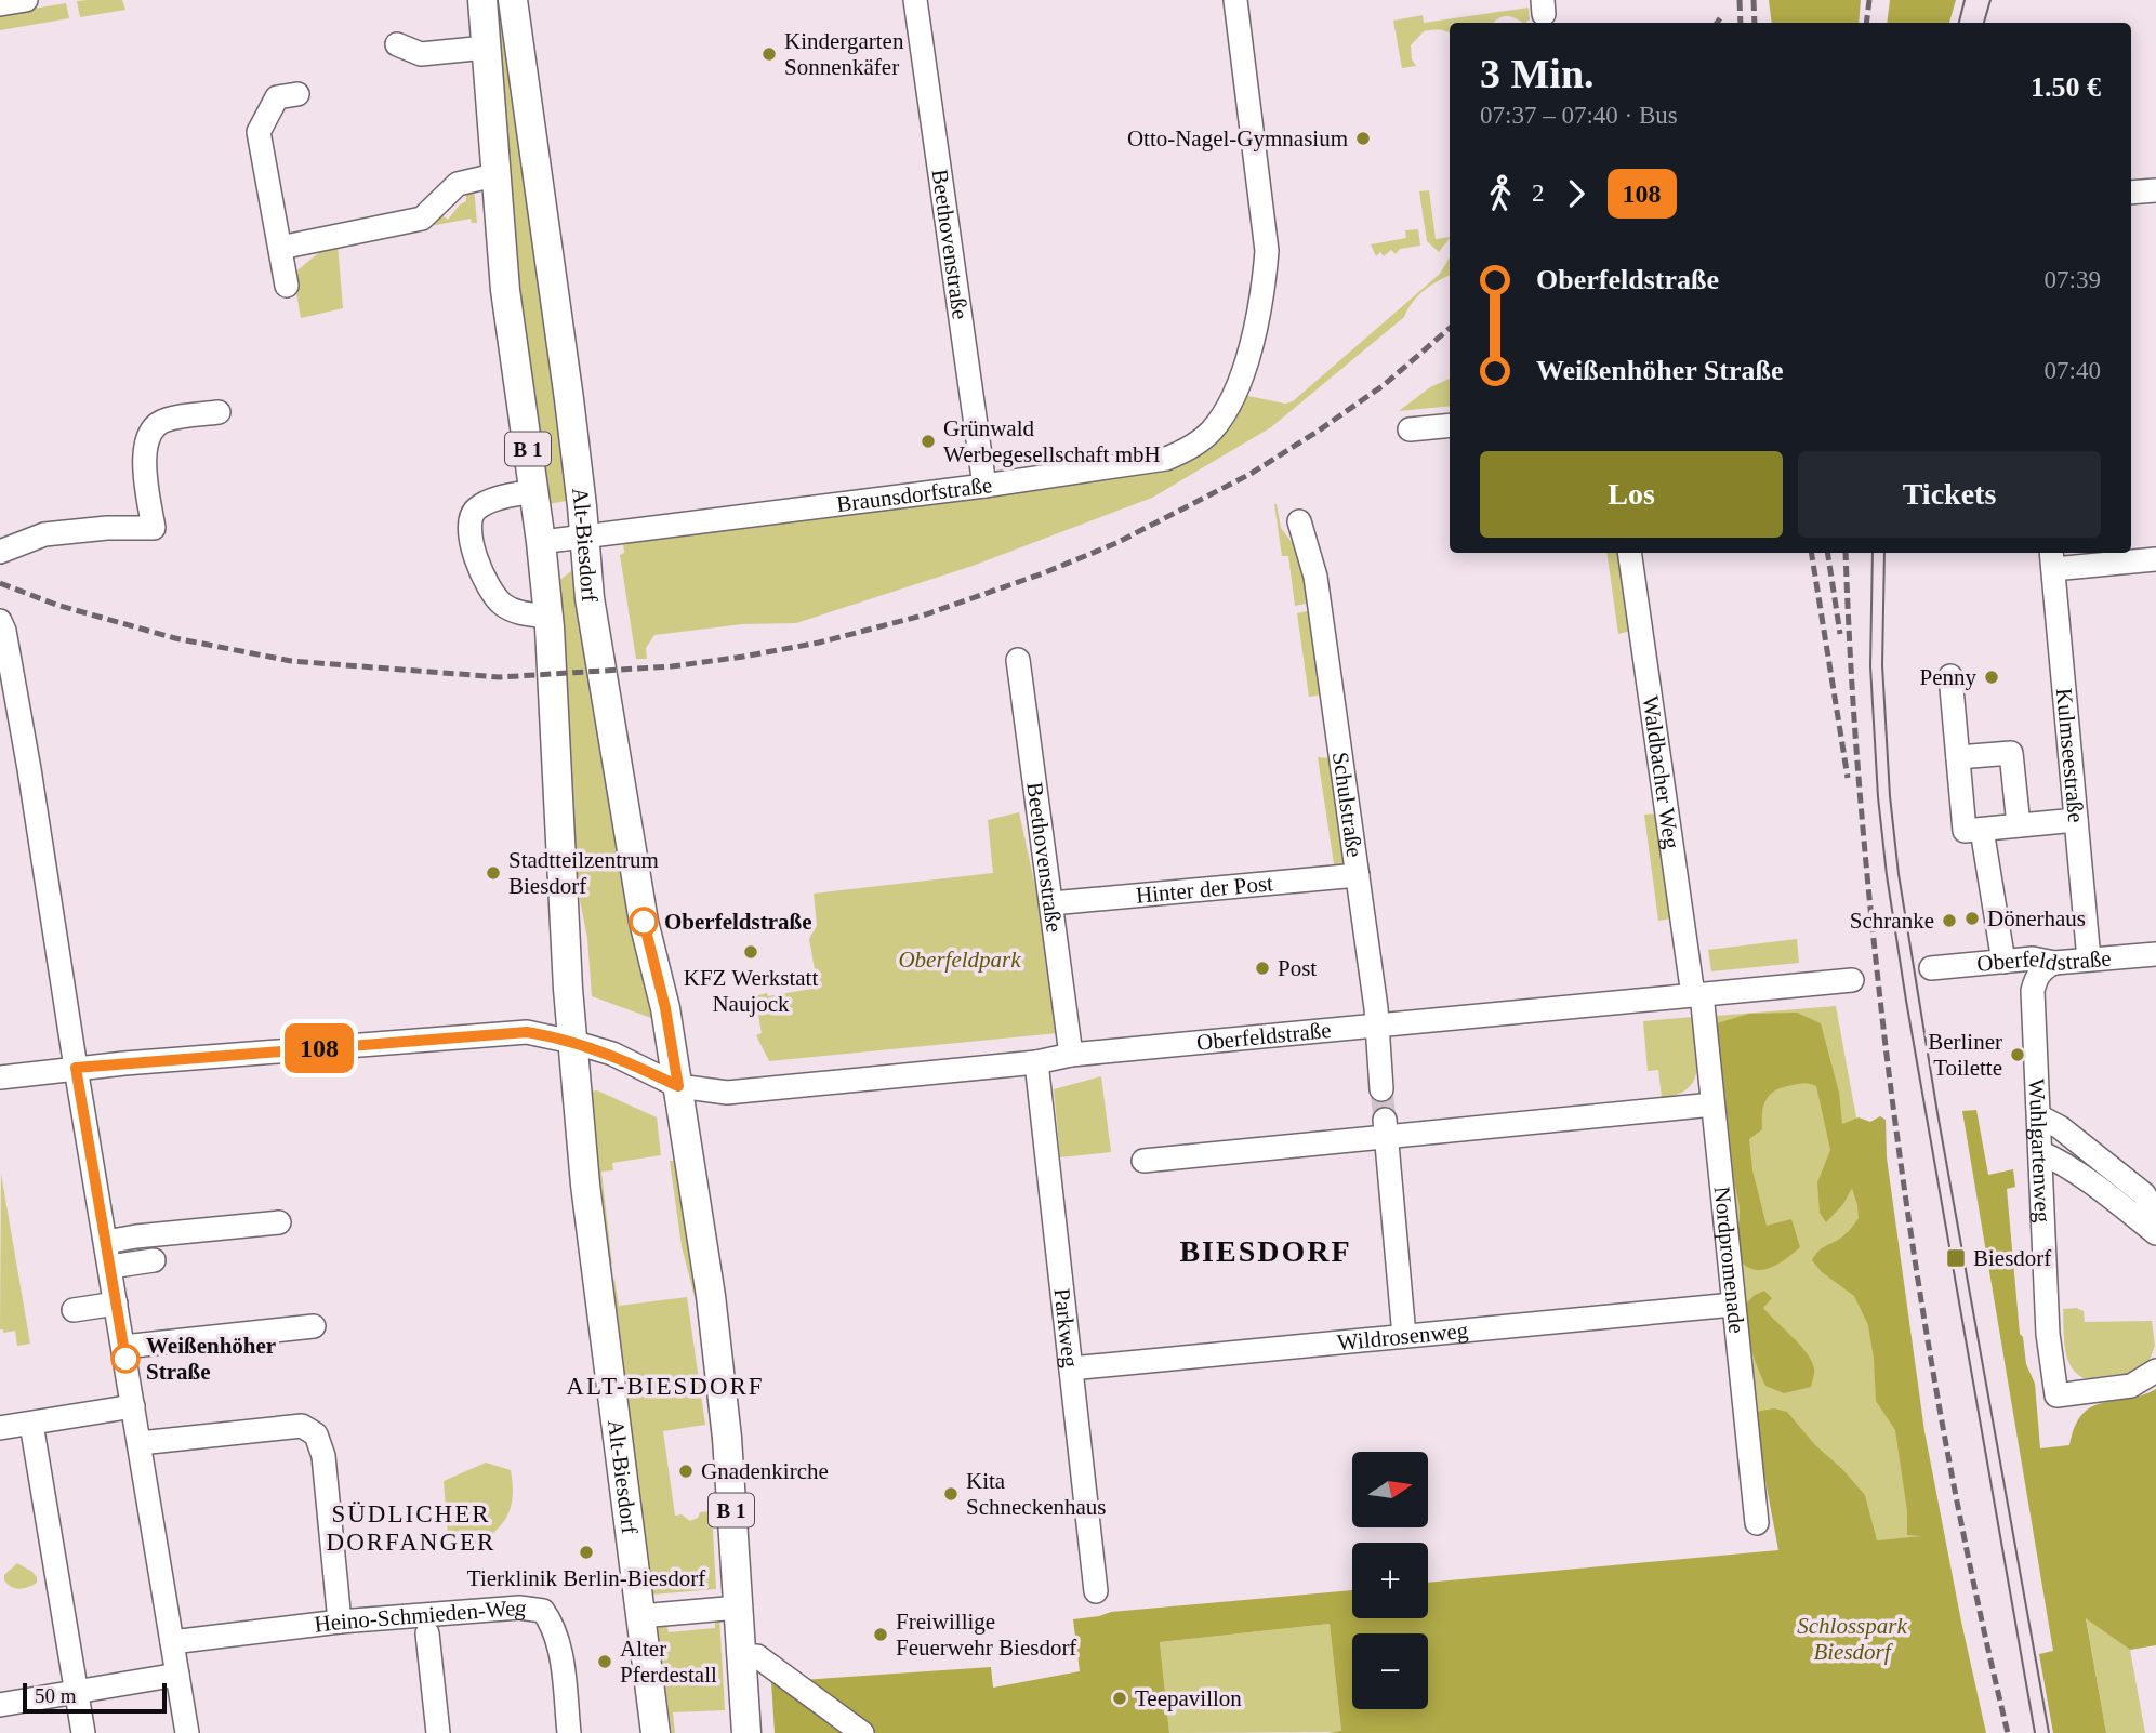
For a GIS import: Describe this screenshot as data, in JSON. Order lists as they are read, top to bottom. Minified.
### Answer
{"streets":{"main road":["B 1","Alt-Biesdorf"],"street":["Beethovenstraße","Braunsdorfstraße","Kulmseestraße","Waldbacher Weg","Schulstraße","Hinter der Post","Oberfeldstraße","Wuhlgartenweg","Nordpromenade","Parkweg","Wildrosenweg","Heino-Schmieden-Weg"]},"crossings":[["Beethovenstraße","Braunsdorfstraße"],["Beethovenstraße","Hinter der Post"],["Beethovenstraße","Oberfeldstraße"],["Braunsdorfstraße","Alt-Biesdorf"],["Alt-Biesdorf","Oberfeldstraße"],["Kulmseestraße","Oberfeldstraße"],["Waldbacher Weg","Oberfeldstraße"],["Waldbacher Weg","Nordpromenade"],["Schulstraße","Hinter der Post"],["Schulstraße","Oberfeldstraße"],["Oberfeldstraße","Wuhlgartenweg"],["Oberfeldstraße","Nordpromenade"],["Oberfeldstraße","Parkweg"],["Nordpromenade","Wildrosenweg"],["Parkweg","Wildrosenweg"]],"districts":["BIESDORF","ALT-BIESDORF","SÜDLICHER DORFANGER"],"parks":["Oberfeldpark","Schlosspark Biesdorf"],"places":{"other":["Kindergarten Sonnenkäfer","Otto-Nagel-Gymnasium","Grünwald Werbegesellschaft mbH","Penny","Stadtteilzentrum Biesdorf","Dönerhaus","Schranke","Oberfeldstraße","KFZ Werkstatt Naujock","Post","Berliner Toilette","Weißenhöher Straße","Gnadenkirche","Kita Schneckenhaus","Tierklinik Berlin-Biesdorf","Freiwillige Feuerwehr Biesdorf","Alter Pferdestall","Teepavillon"],"transit":["Biesdorf"]},"lines":["bus line 108"],"scale_bar":"50 m","north":"right","page":{"on_map":"108","heading":["3 Min.","07:37 – 07:40 · Bus","1.50 €"],"legs":["2","108"],"list":[{"name":"Oberfeldstraße","value":"07:39"},{"name":"Weißenhöher Straße","value":"07:40"}],"buttons":["Los","Tickets"],"map_buttons":["+","−"],"scale":"50 m"}}
